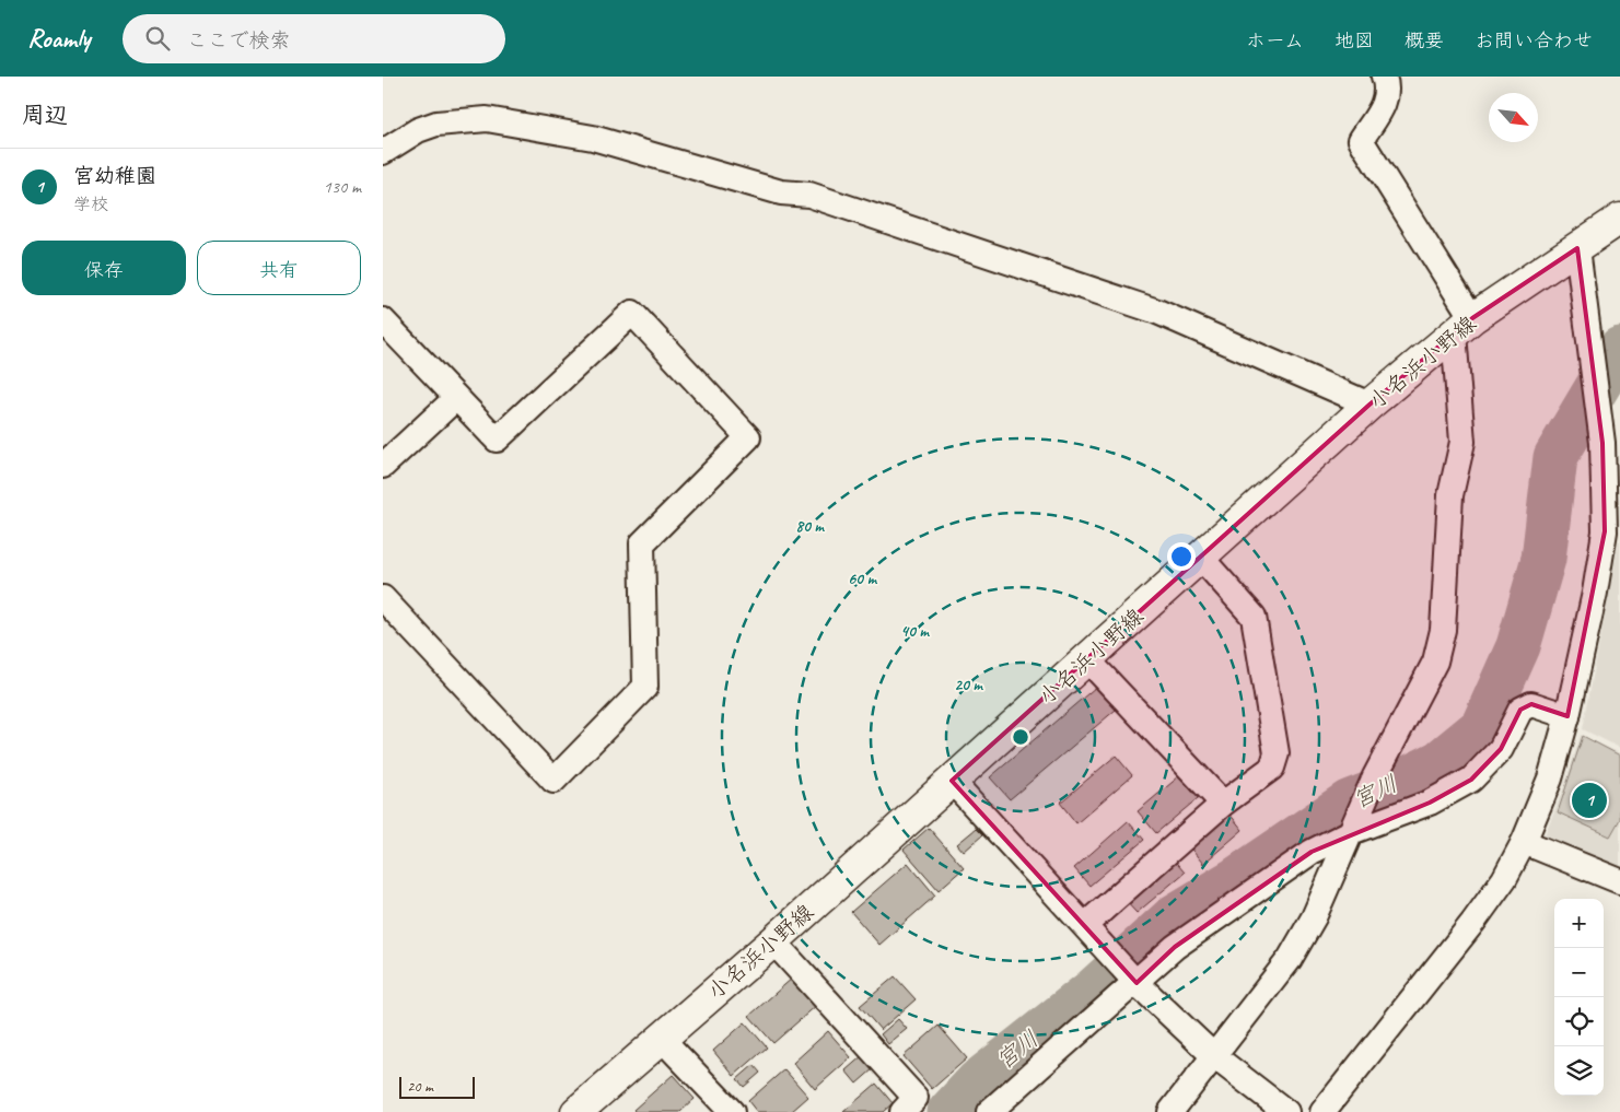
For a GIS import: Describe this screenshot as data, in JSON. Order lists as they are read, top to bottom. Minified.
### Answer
{"streets":{"main road":["小名浜小野線"]},"water":["宮川"],"scale_bar":"20 m","north":"bottom right","page":{"header":"Roamly","search":"ここで検索","nav":["ホーム","地図","概要","お問い合わせ"],"heading":"周辺","list":[{"mark":"1","name":"宮幼稚園","note":"学校","value":"130 m"}],"buttons":["保存","共有"],"pins":"1","map_buttons":["+","−"],"scale":"20 m"},"rings":["80 m","60 m","40 m","20 m"]}
